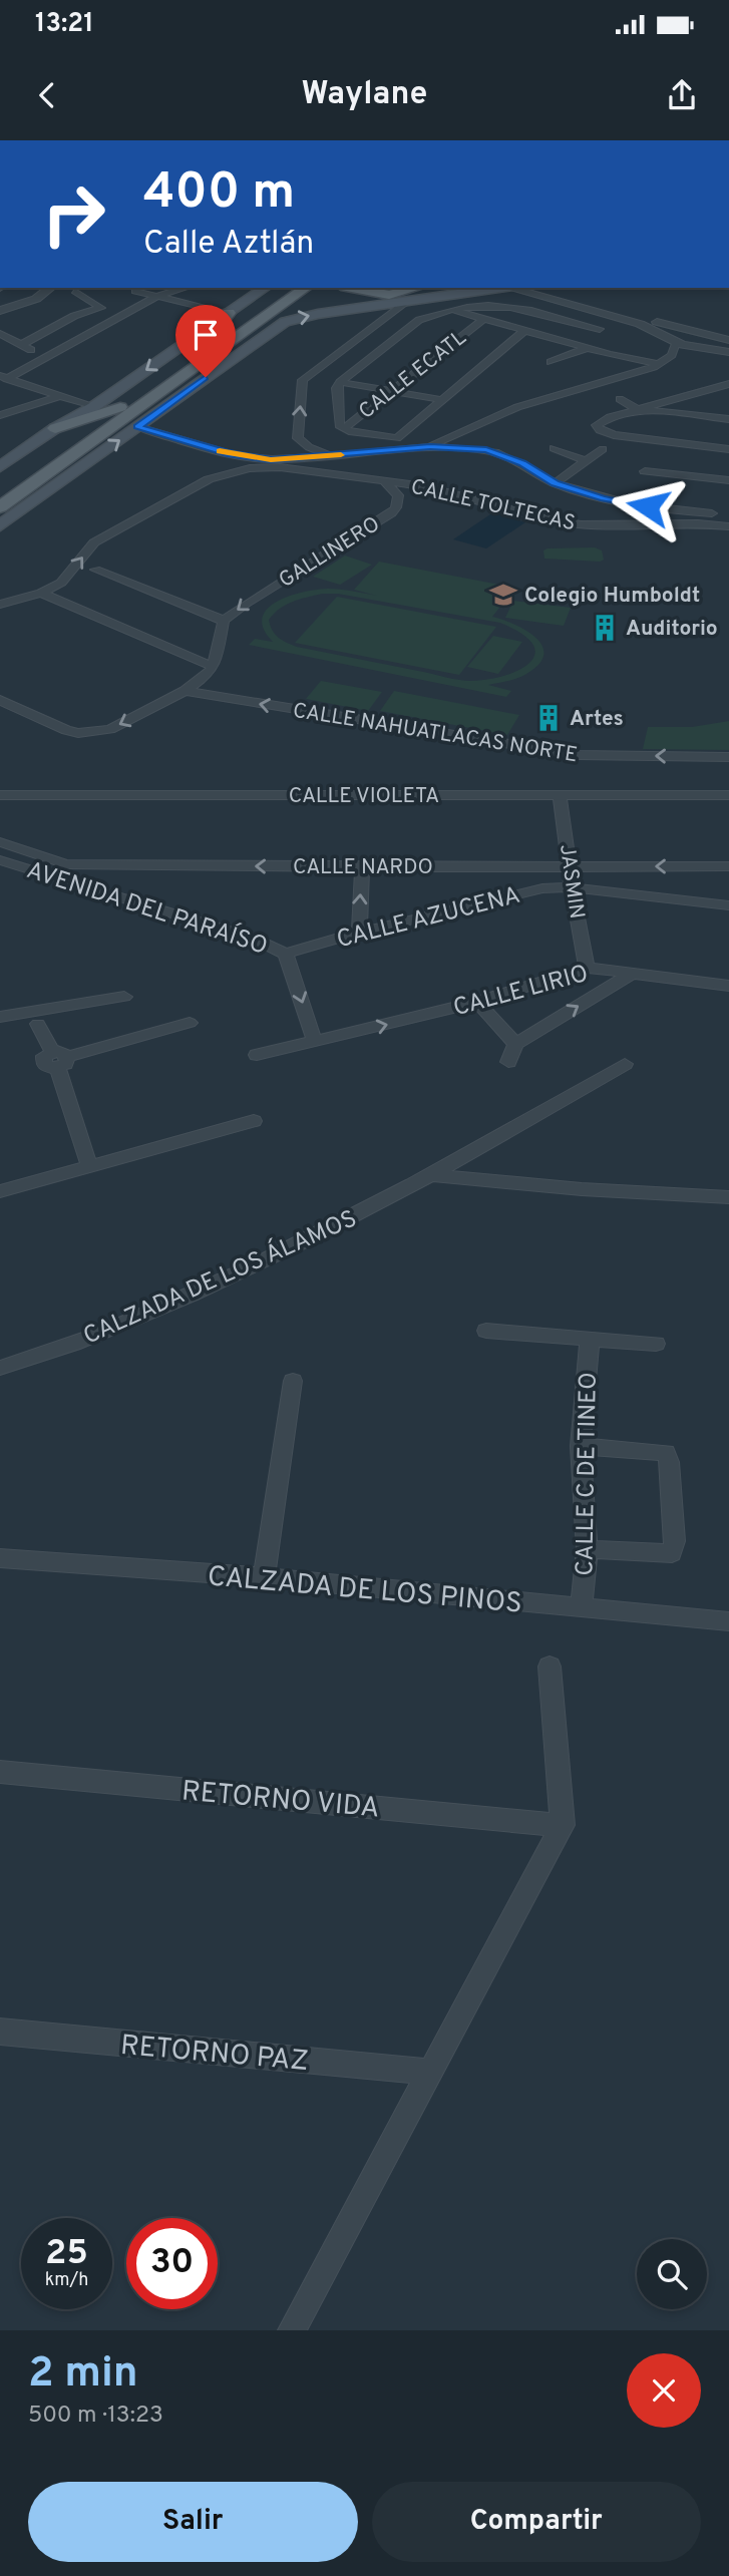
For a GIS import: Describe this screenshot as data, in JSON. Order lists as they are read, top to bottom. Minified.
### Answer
{"streets":{"street":["CALLE ECATL","CALLE TOLTECAS","GALLINERO","CALLE NAHUATLACAS NORTE","CALLE VIOLETA","CALLE NARDO","JASMIN","AVENIDA DEL PARAÍSO","CALLE AZUCENA","CALLE LIRIO","CALZADA DE LOS ÁLAMOS","CALLE C DE TINEO","CALZADA DE LOS PINOS","RETORNO VIDA","RETORNO PAZ"]},"crossings":[["CALLE TOLTECAS","GALLINERO"],["CALLE VIOLETA","JASMIN"],["CALLE NARDO","JASMIN"],["JASMIN","CALLE AZUCENA"],["JASMIN","CALLE LIRIO"],["AVENIDA DEL PARAÍSO","CALLE AZUCENA"],["AVENIDA DEL PARAÍSO","CALLE LIRIO"],["CALLE C DE TINEO","CALZADA DE LOS PINOS"]],"places":{"school or university":["Colegio Humboldt"],"building":["Auditorio","Artes"]},"page":{"status":"13:21","header":"Waylane","turn":["400 m","Calle Aztlán"],"speed":"25 km/h","limit":"30","heading":["2 min","500 m · 13:23"],"buttons":["Salir","Compartir"]}}
